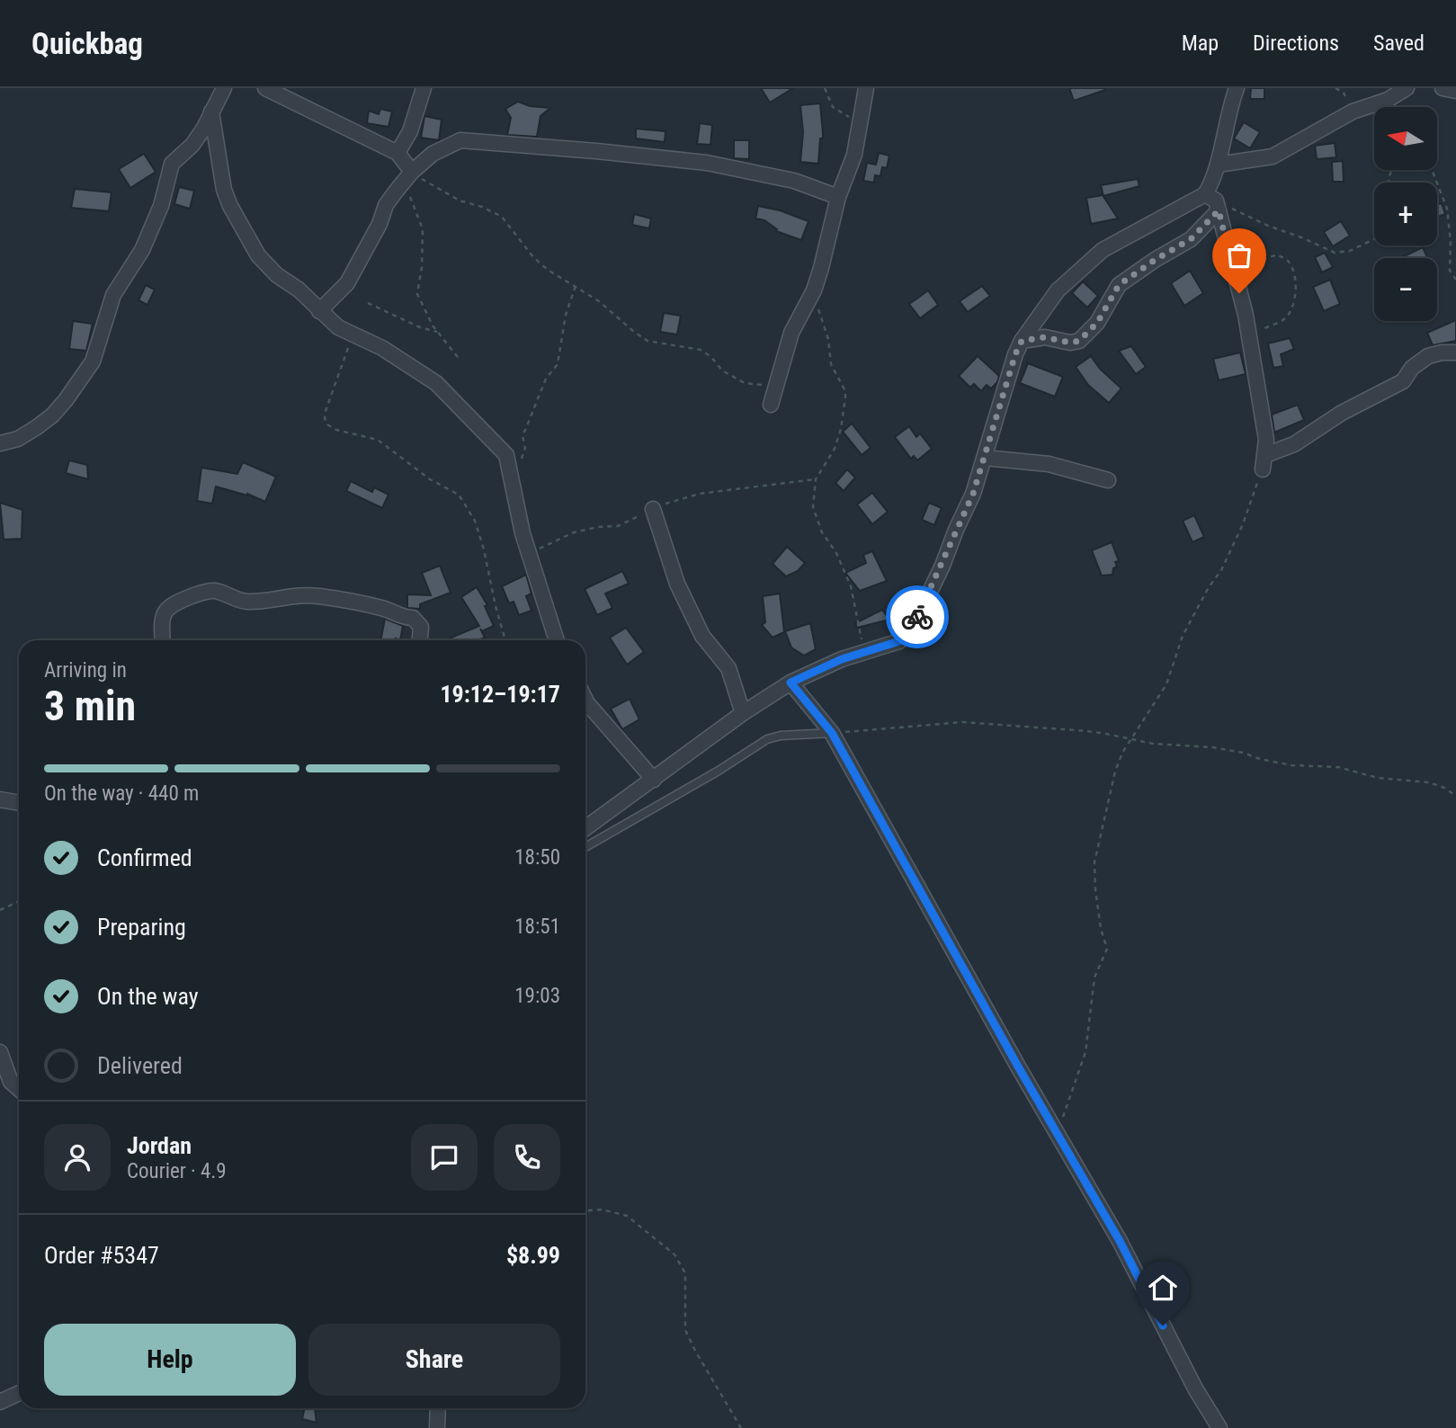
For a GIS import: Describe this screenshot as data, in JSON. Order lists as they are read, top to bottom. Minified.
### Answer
{"north":"left","page":{"header":"Quickbag","nav":["Map","Directions","Saved"],"map_buttons":["+","−"],"heading":["3 min","Arriving in","19:12–19:17"],"panel":["Jordan","Courier · 4.9","Order #5347","$8.99"],"bar":"On the way · 440 m","list":[["Confirmed","18:50"],["Preparing","18:51"],["On the way","19:03"],"Delivered"],"buttons":["Help","Share"]}}
